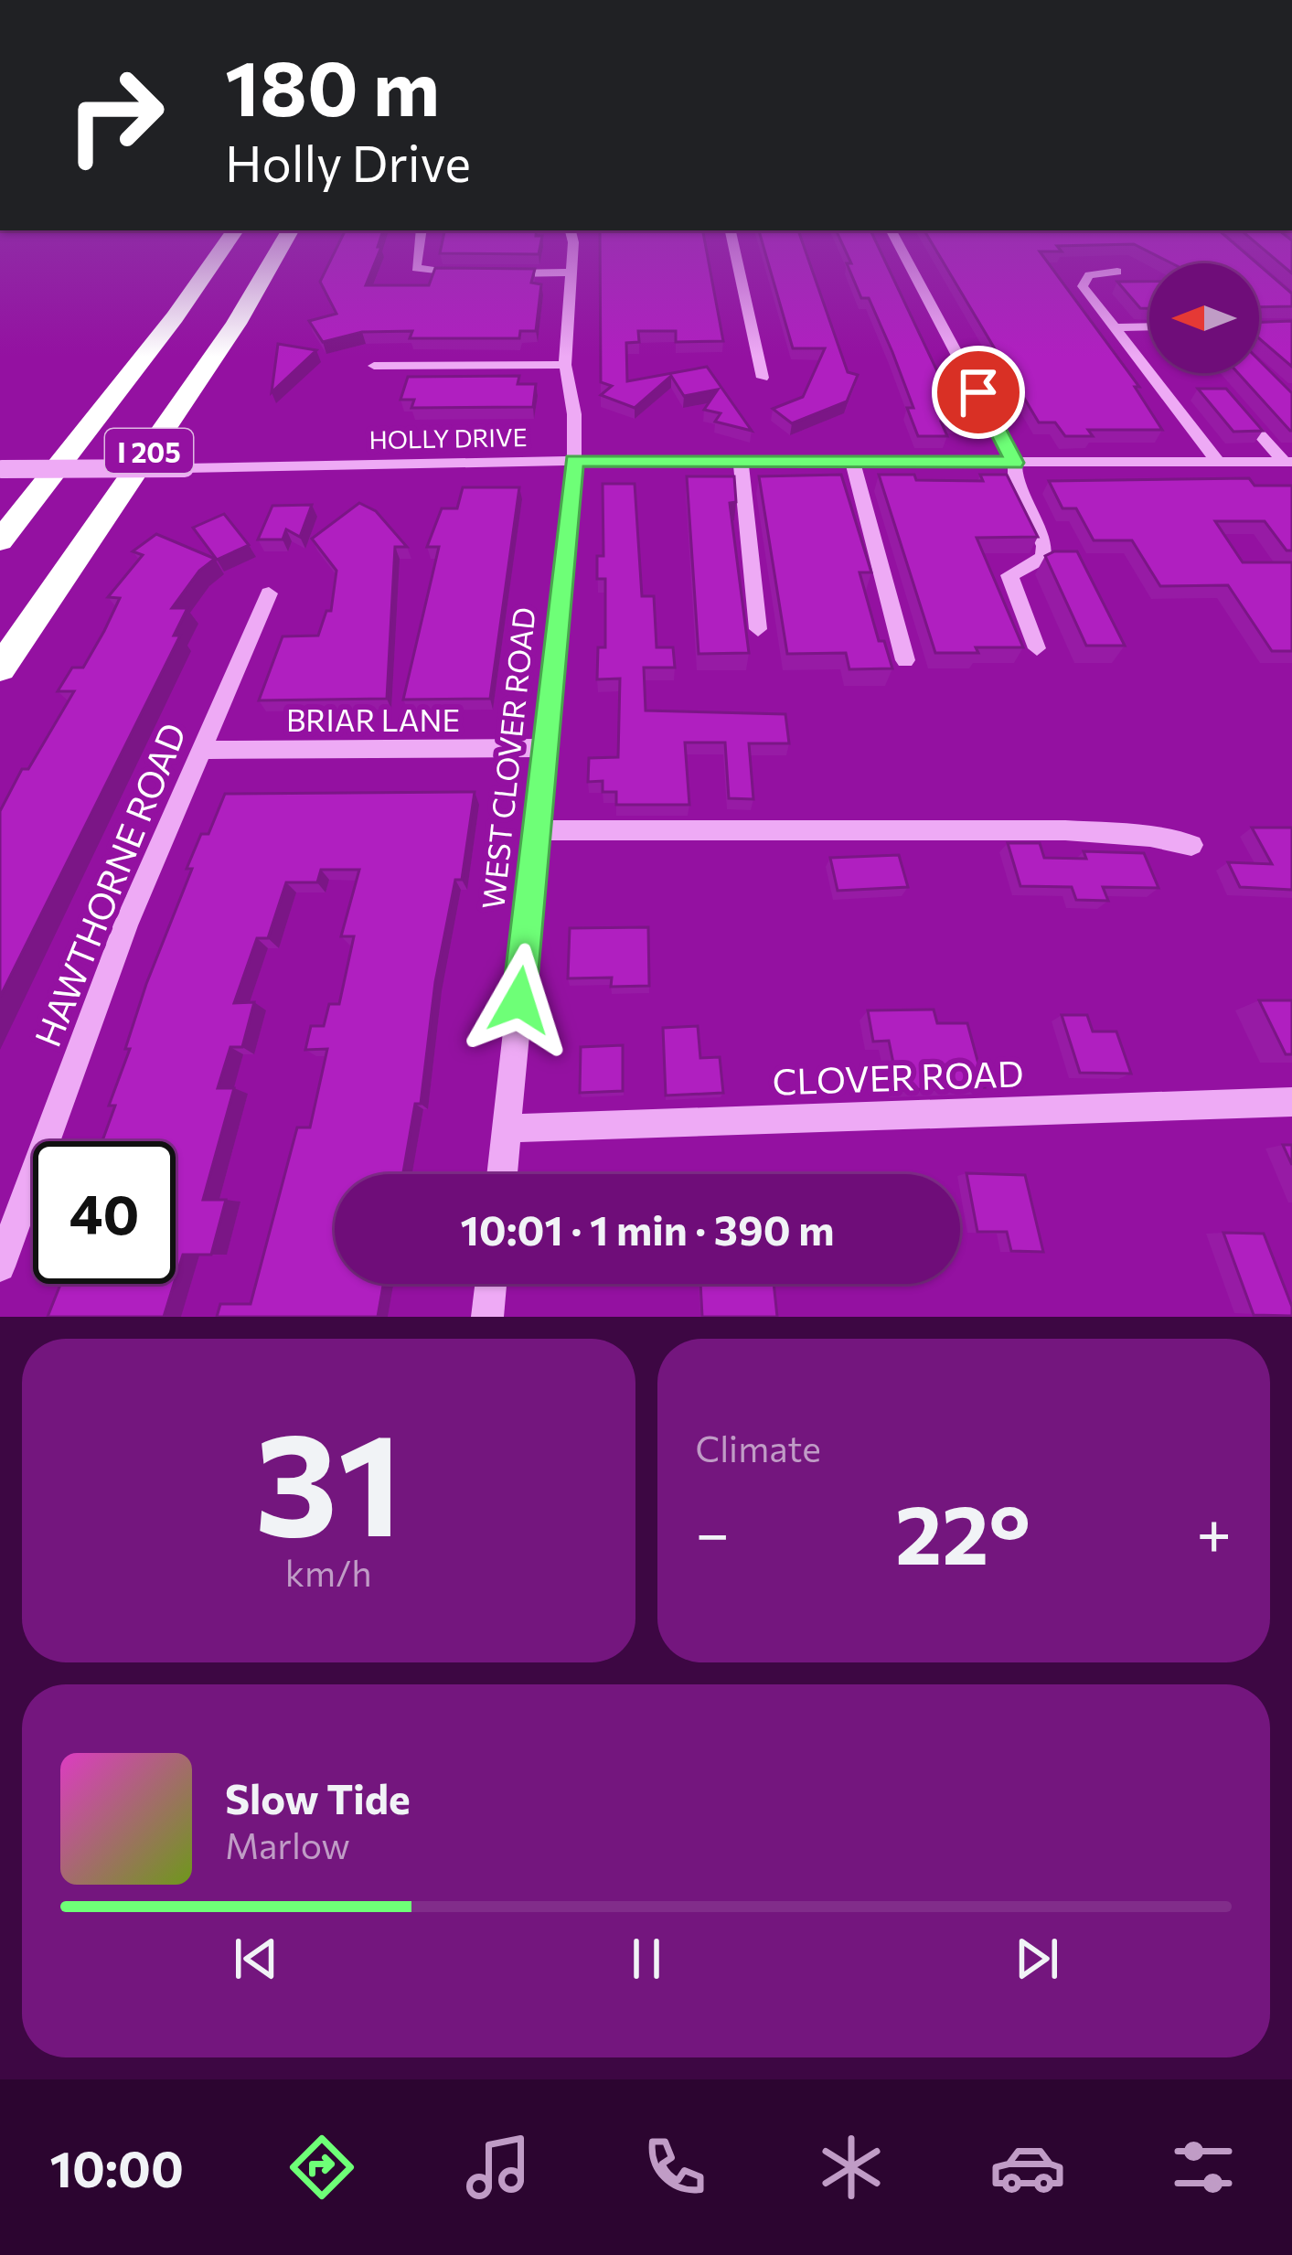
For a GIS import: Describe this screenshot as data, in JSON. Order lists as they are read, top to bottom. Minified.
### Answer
{"streets":{"highway":["I 205"],"street":["HOLLY DRIVE","BRIAR LANE","WEST CLOVER ROAD","HAWTHORNE ROAD","CLOVER ROAD"]},"crossings":[["HOLLY DRIVE","WEST CLOVER ROAD"],["BRIAR LANE","WEST CLOVER ROAD"],["BRIAR LANE","HAWTHORNE ROAD"],["WEST CLOVER ROAD","CLOVER ROAD"]],"north":"left","page":{"turn":["180 m","Holly Drive"],"limit":"40","trip":"10:01 · 1 min · 390 m","tile":[["31","km/h"],"Climate"],"heat":["−","22°","+"],"song":["Slow Tide","Marlow"],"tabs":"10:00"}}
